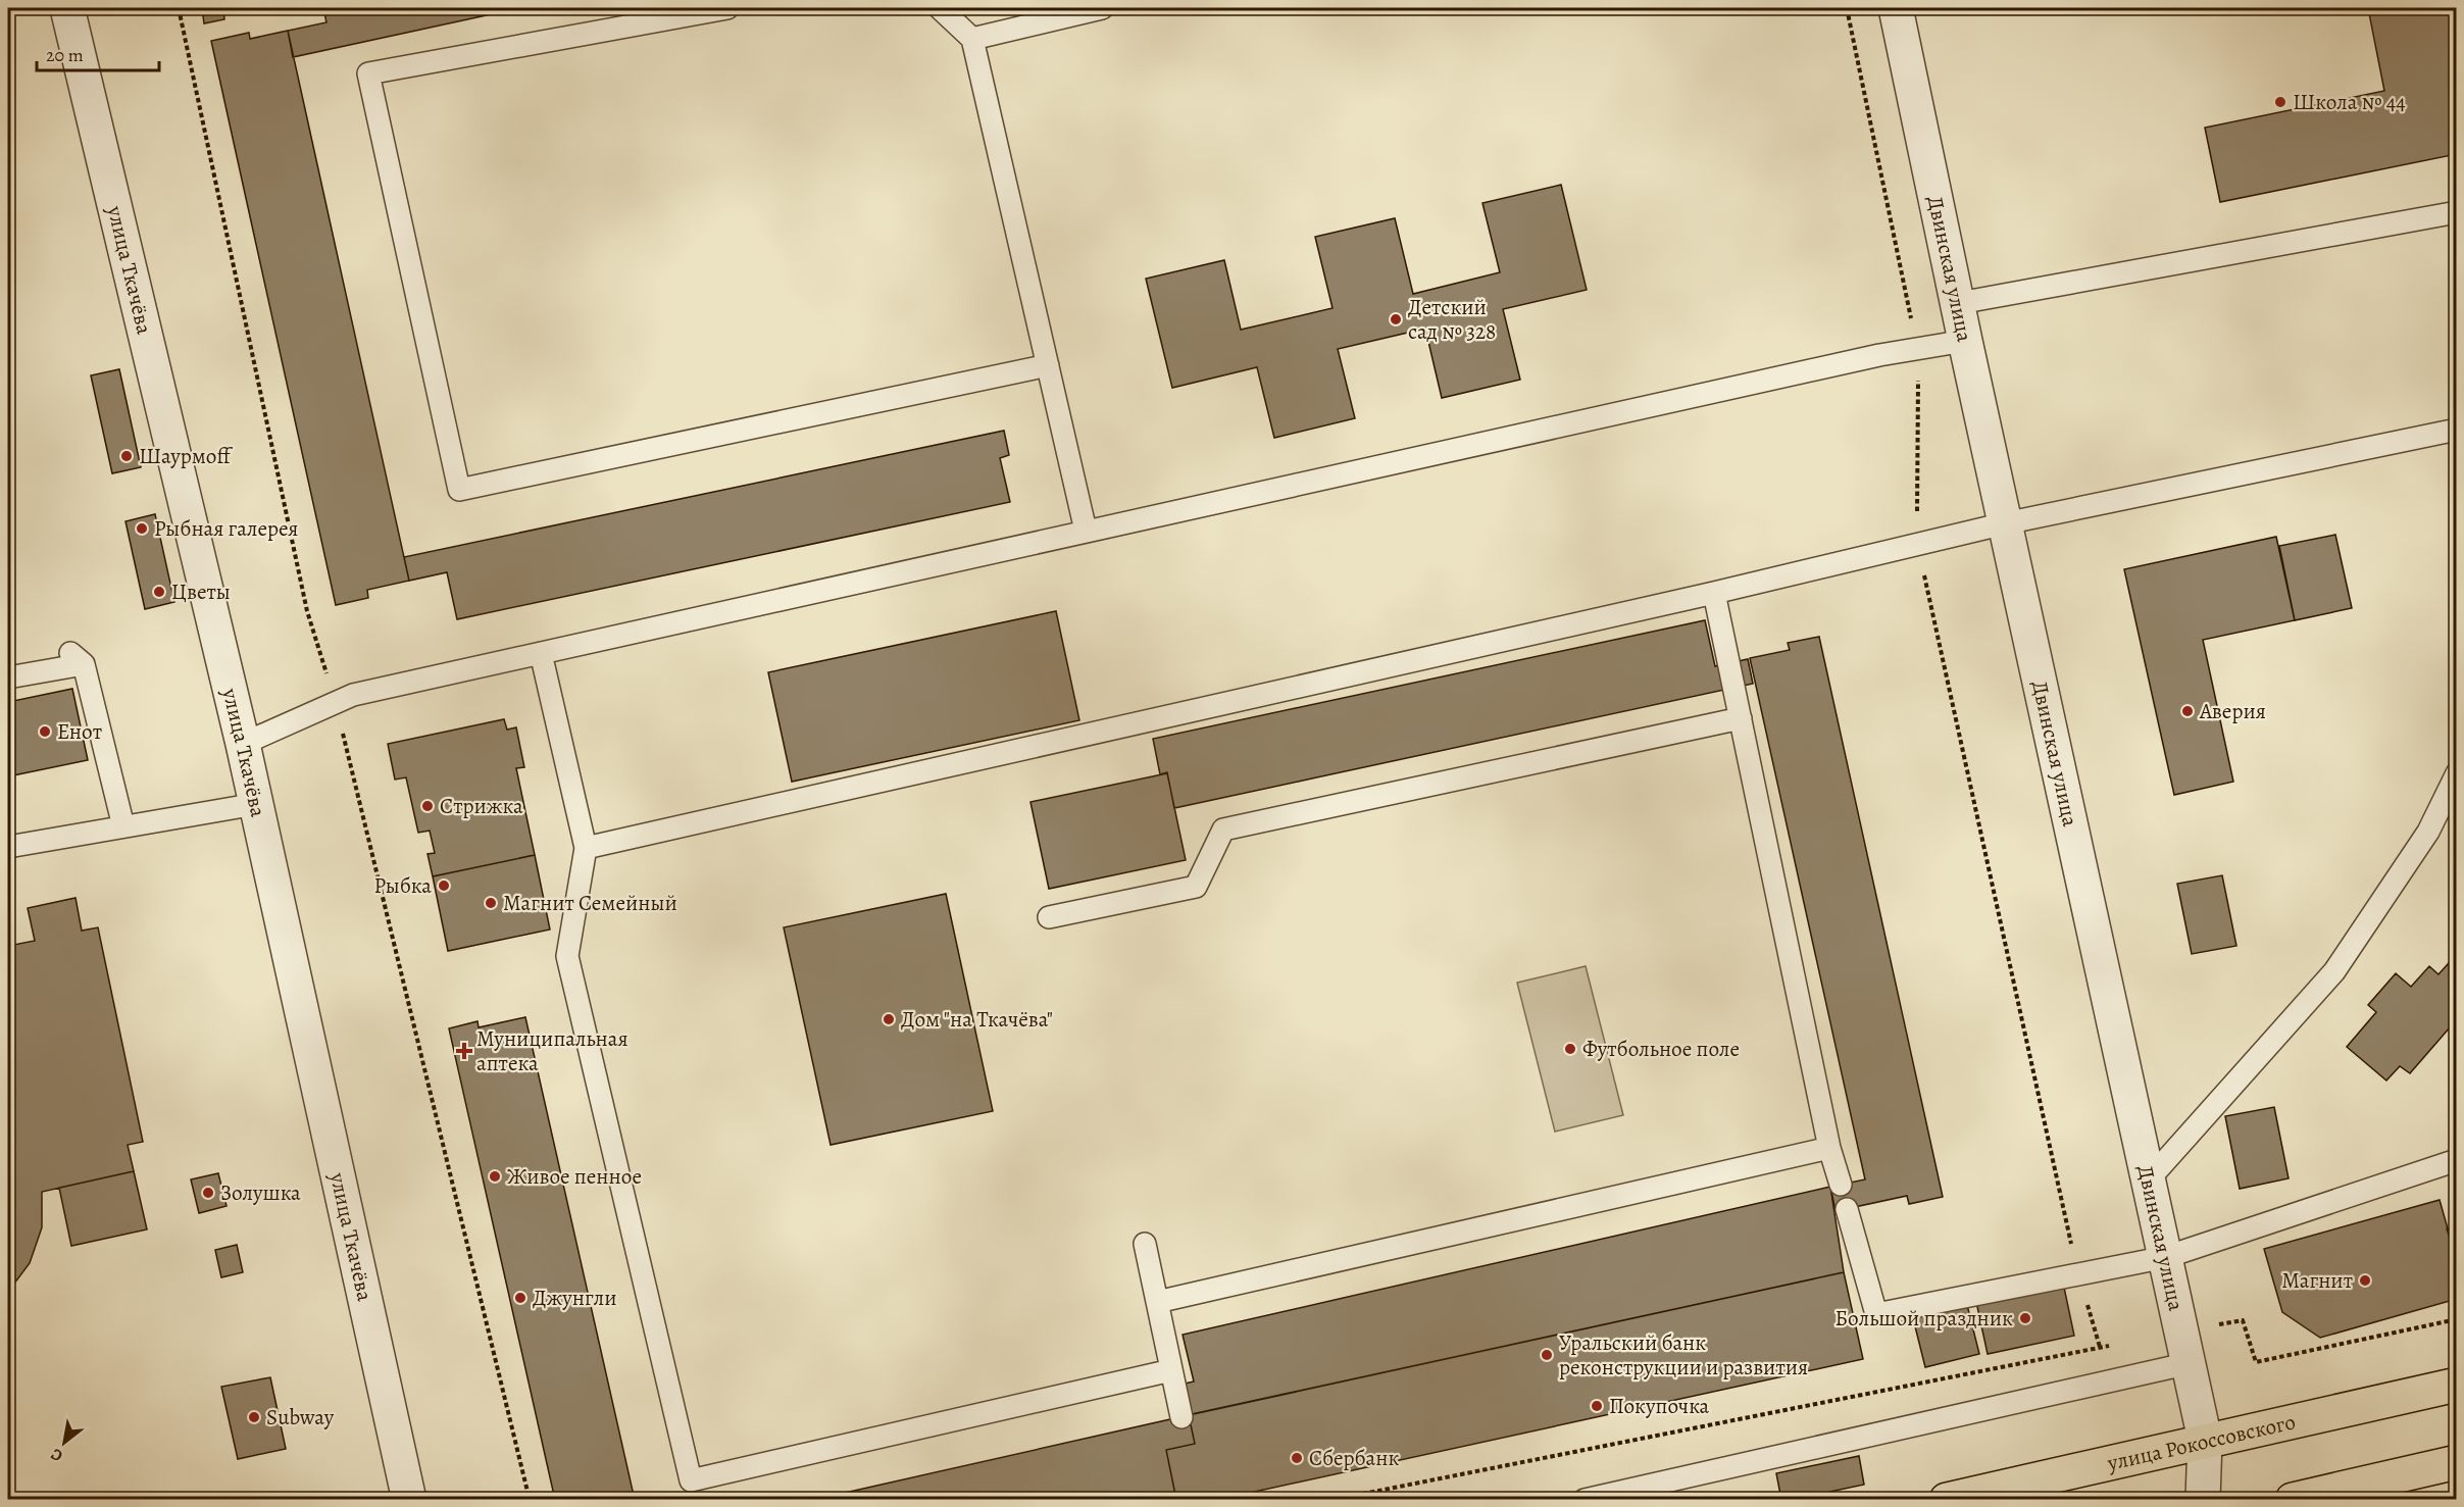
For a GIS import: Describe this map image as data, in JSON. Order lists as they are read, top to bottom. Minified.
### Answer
{"streets":{"highway":["улица Рокоссовского"],"street":["Двинская улица","улица Ткачёва"]},"crossings":[["Двинская улица","улица Рокоссовского"]],"places":{"other":["Школа № 44","Детский сад № 328","Шаурмоff","Рыбная галерея","Цветы","Аверия","Енот","Стрижка","Рыбка","Магнит Семейный","Дом \"на Ткачёва\"","Футбольное поле","Живое пенное","Золушка","Магнит","Джунгли","Большой праздник","Уральский банк реконструкции и развития","Покупочка","Subway","Сбербанк"],"health":["Муниципальная аптека"]},"scale_bar":"20 m","north":"bottom left"}
